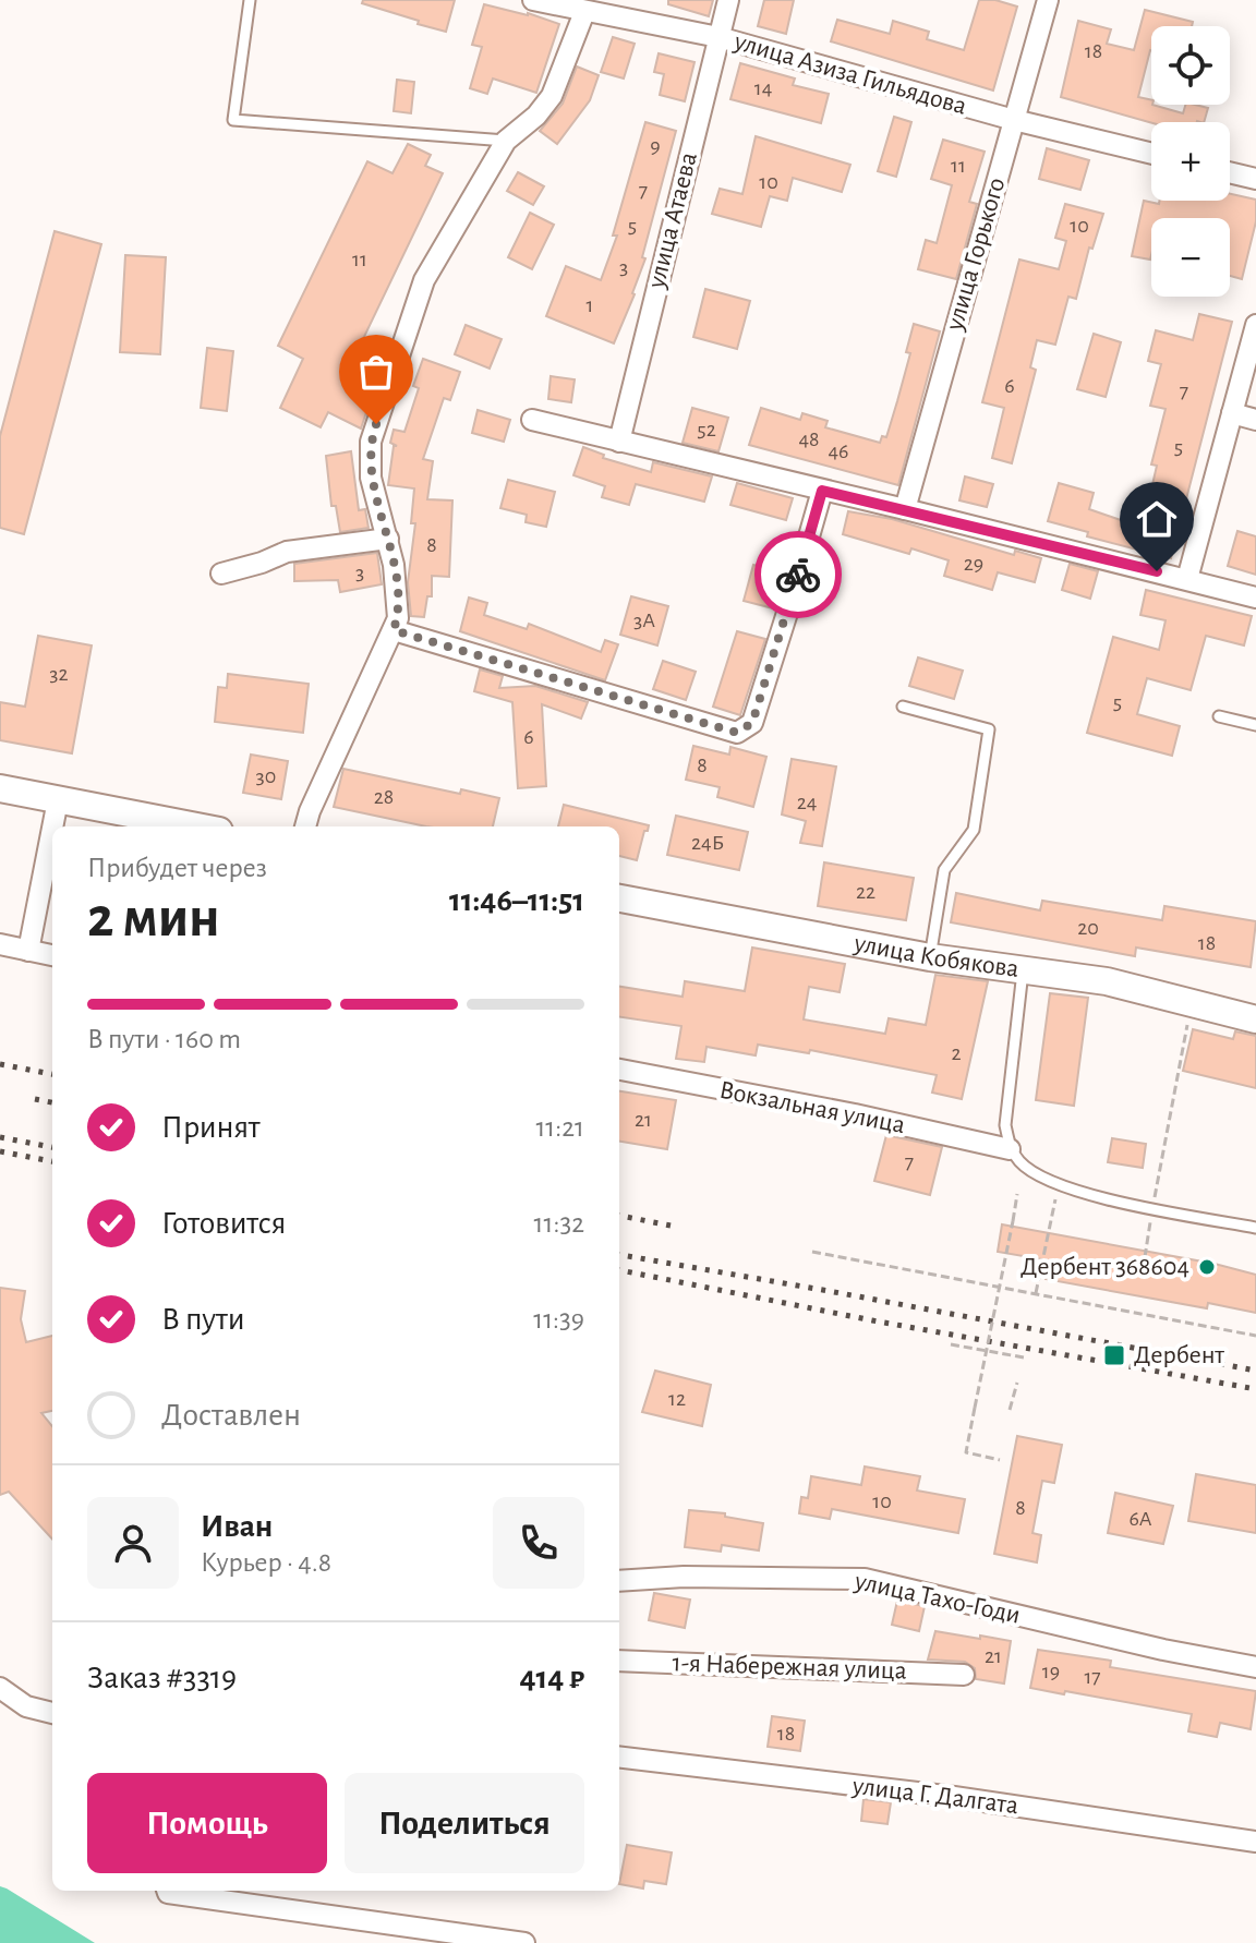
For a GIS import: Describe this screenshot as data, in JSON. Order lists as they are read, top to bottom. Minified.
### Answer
{"streets":{"street":["улица Азиза Гильядова","улица Атаева","улица Горького","улица Кобякова","Вокзальная улица","улица Тахо-Годи","1-я Набережная улица","улица Г. Далгата"]},"crossings":[["улица Азиза Гильядова","улица Атаева"],["улица Азиза Гильядова","улица Горького"]],"places":{"other":["Дербент 368604"],"transit":["Дербент"]},"house_numbers":["18","14","9","11","10","7","5","10","11","3","1","6","7","52","48","5","46","8","29","3","3А","32","5","6","8","30","28","24","24Б","22","20","18","2","21","7","12","10","8","6А","21","19","17","18"],"page":{"map_buttons":["+","−"],"heading":["2 мин","Прибудет через","11:46–11:51"],"panel":["Иван","Курьер · 4.8","Заказ #3319","414 ₽"],"bar":"В пути · 160 m","list":[["Принят","11:21"],["Готовится","11:32"],["В пути","11:39"],"Доставлен"],"buttons":["Помощь","Поделиться"]}}
